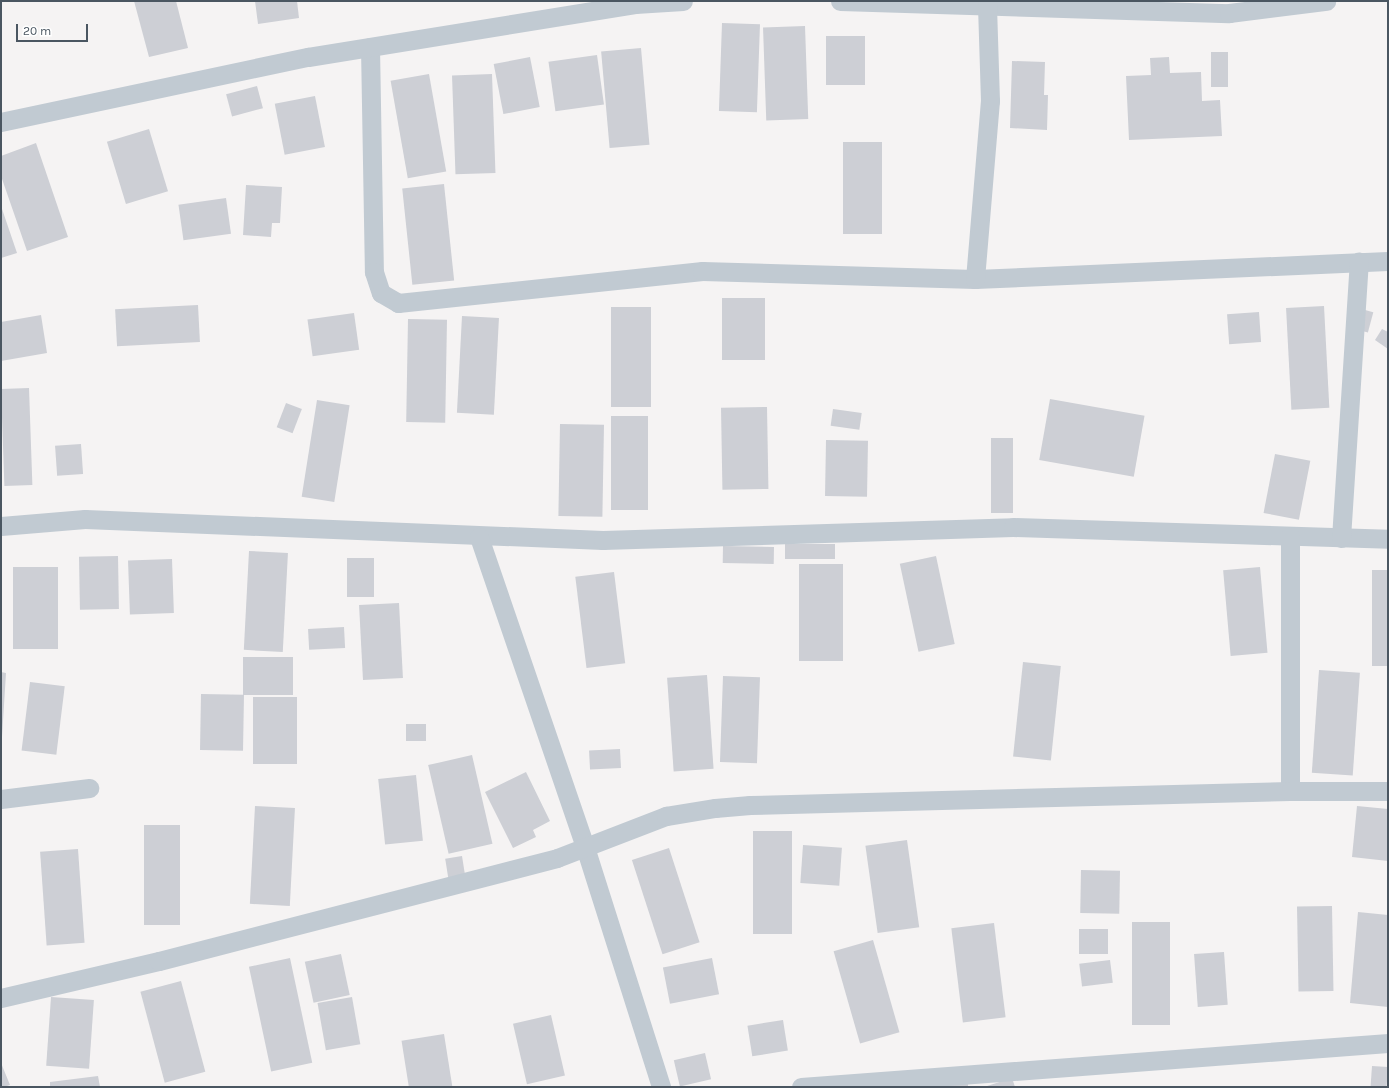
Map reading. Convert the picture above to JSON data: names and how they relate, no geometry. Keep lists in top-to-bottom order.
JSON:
{
  "scale_bar": "20 m"
}
